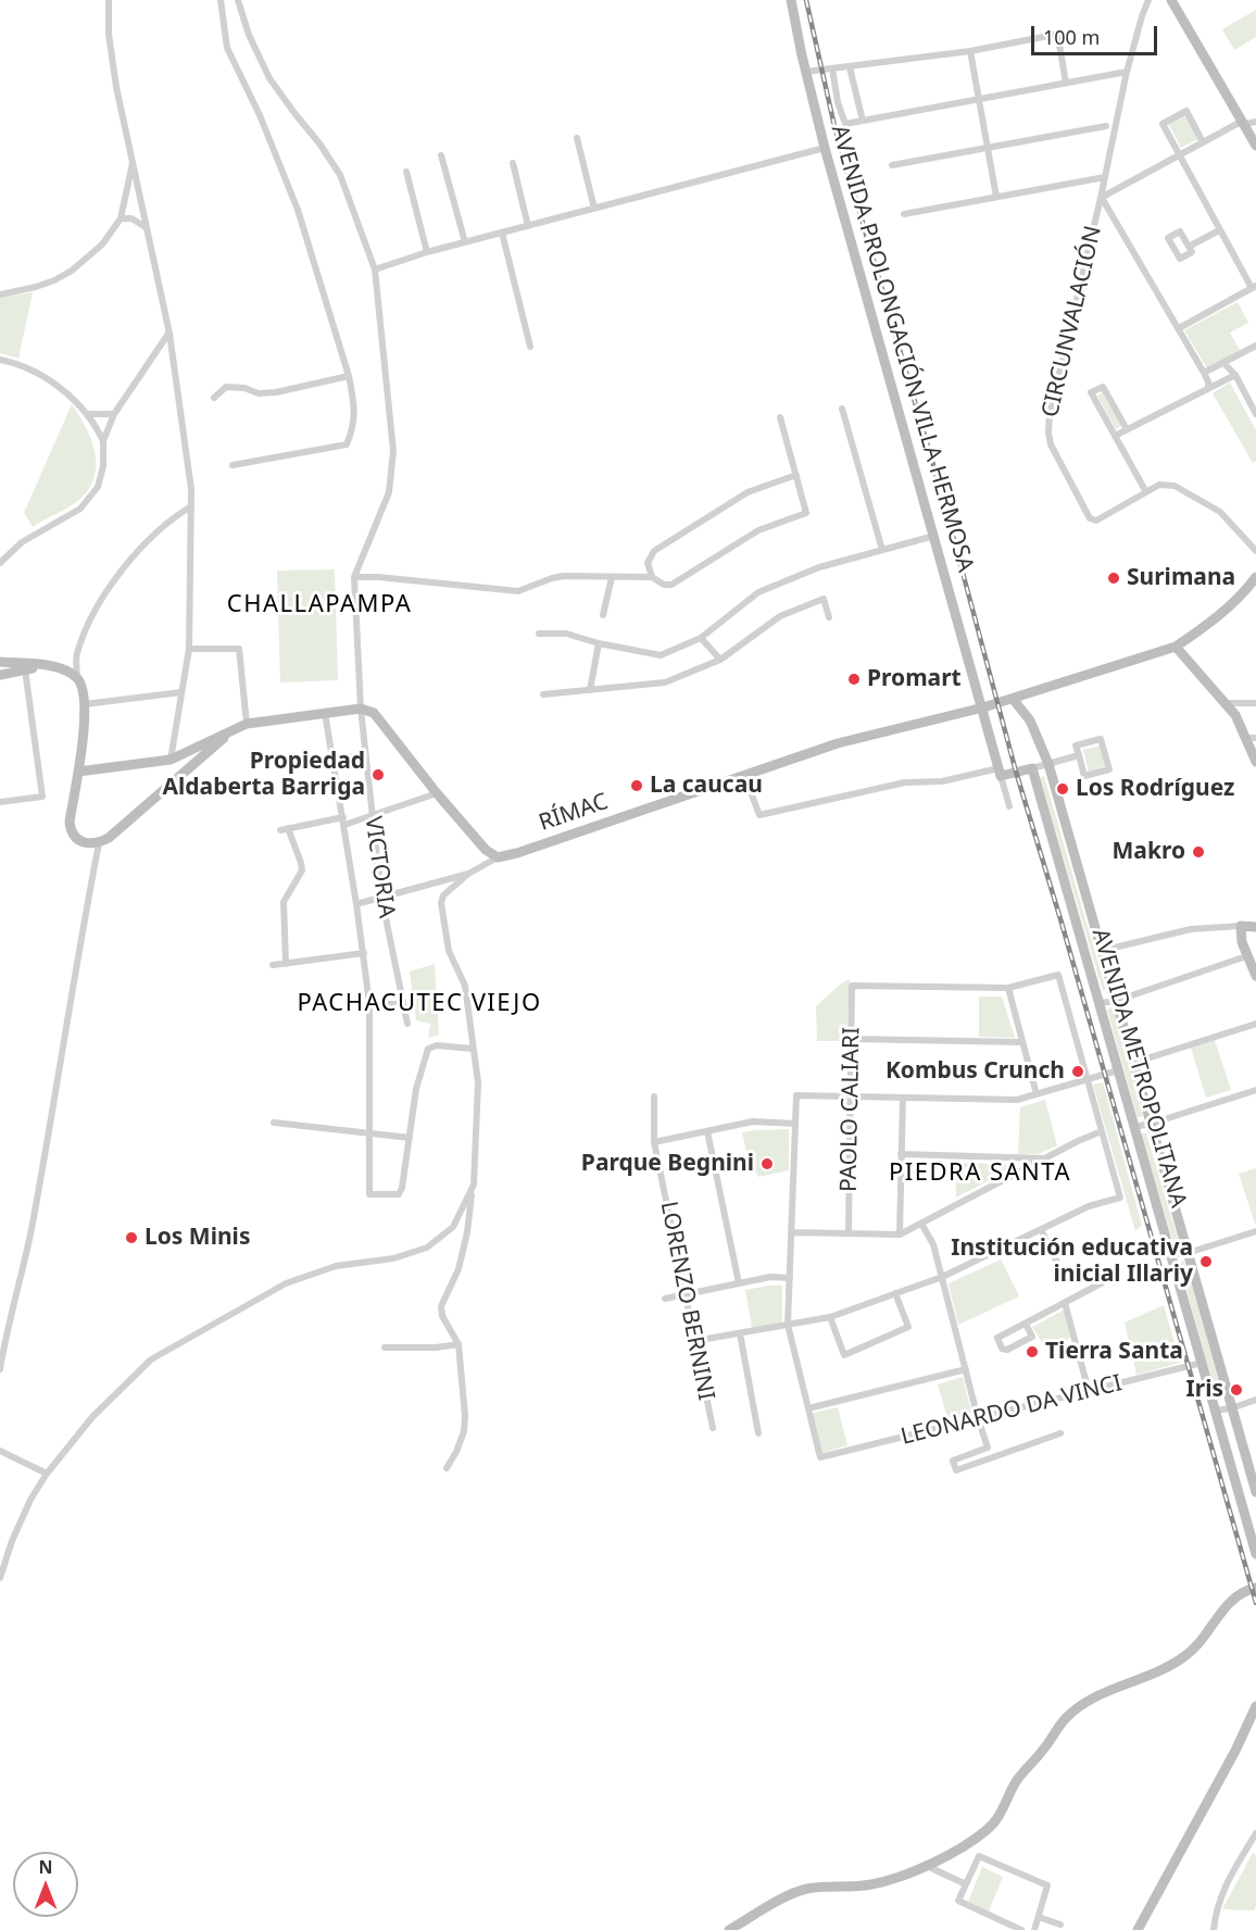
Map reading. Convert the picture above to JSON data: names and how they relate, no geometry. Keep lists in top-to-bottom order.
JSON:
{
  "streets": {
    "main road": ["AVENIDA PROLONGACIÓN VILLA HERMOSA", "RÍMAC", "AVENIDA METROPOLITANA"],
    "street": [
      "CIRCUNVALACIÓN",
      "VICTORIA",
      "PAOLO CALIARI",
      "LORENZO BERNINI",
      "LEONARDO DA VINCI"
    ]
  },
  "crossings": [
    ["AVENIDA PROLONGACIÓN VILLA HERMOSA", "RÍMAC"],
    ["RÍMAC", "AVENIDA METROPOLITANA"],
    ["AVENIDA METROPOLITANA", "LEONARDO DA VINCI"]
  ],
  "districts": ["CHALLAPAMPA", "PACHACUTEC VIEJO", "PIEDRA SANTA"],
  "places": [
    "Surimana",
    "Promart",
    "Propiedad Aldaberta Barriga",
    "La caucau",
    "Los Rodríguez",
    "Makro",
    "Kombus Crunch",
    "Parque Begnini",
    "Los Minis",
    "Institución educativa inicial Illariy",
    "Tierra Santa",
    "Iris"
  ],
  "scale_bar": "100 m",
  "north": "top"
}
